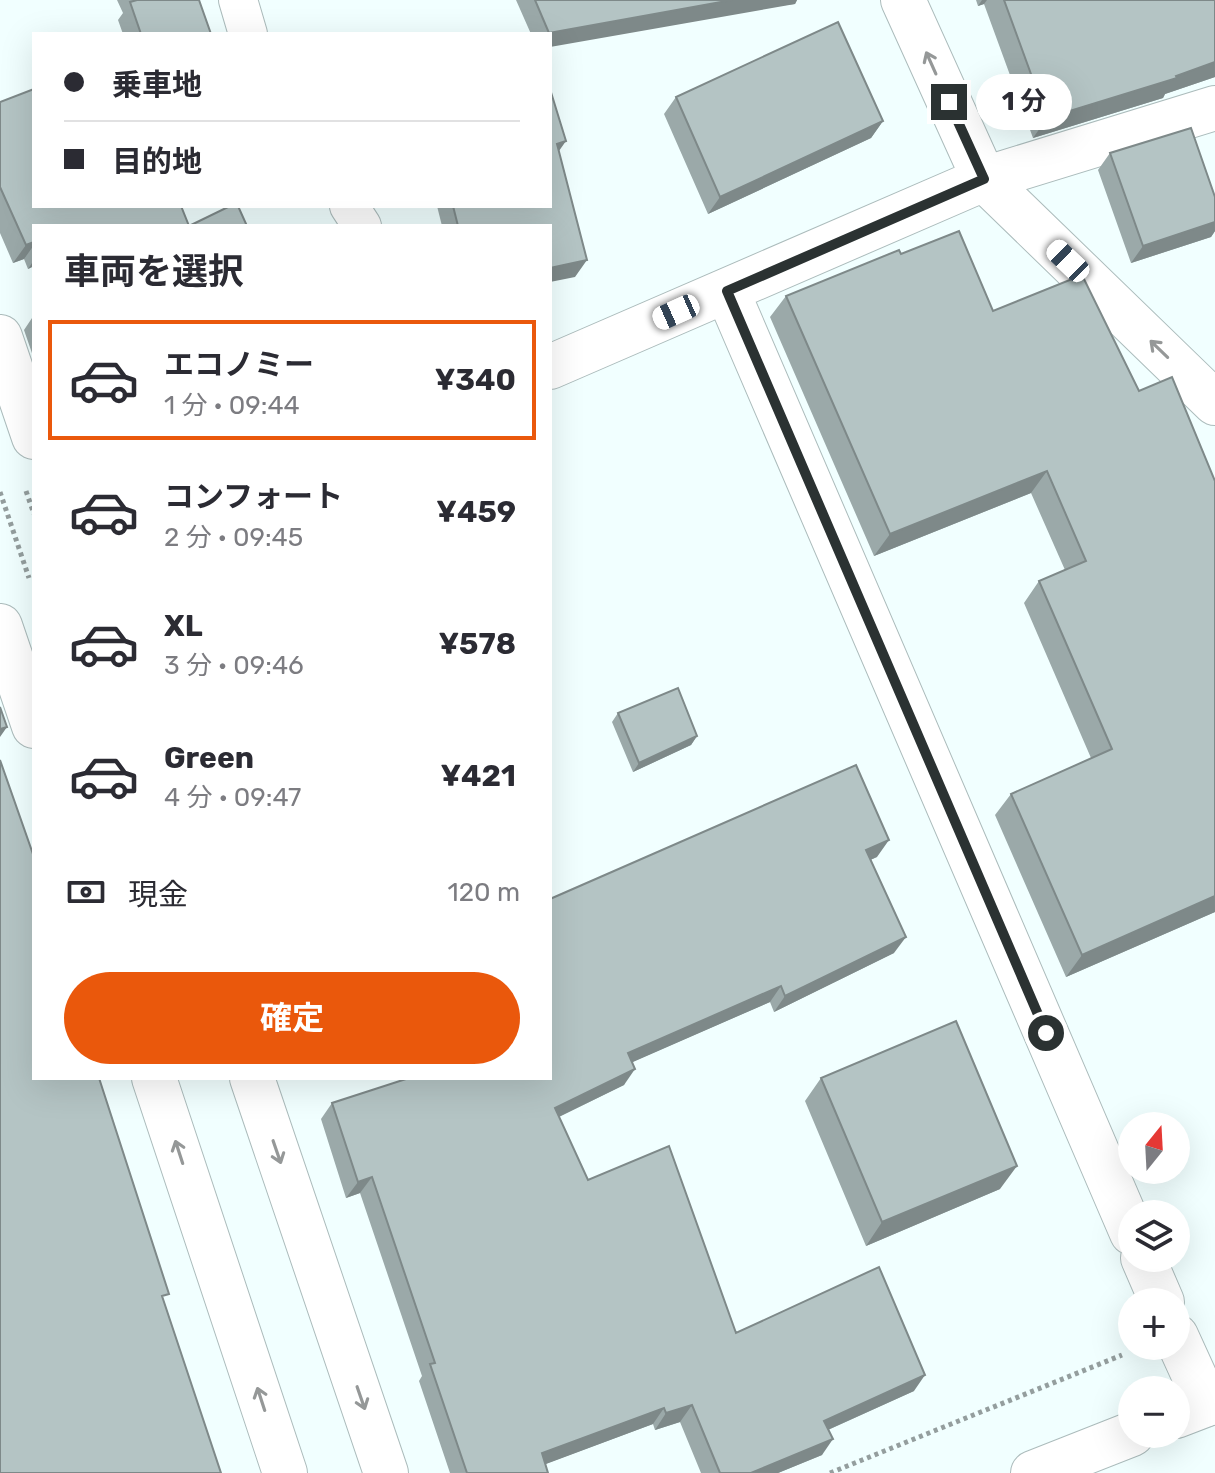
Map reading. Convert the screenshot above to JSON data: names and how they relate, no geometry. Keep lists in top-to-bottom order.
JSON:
{
  "north": "top",
  "page": {
    "banner": ["乗車地", "目的地"],
    "bubble": "1 分",
    "heading": "車両を選択",
    "list": [
      {
        "name": "エコノミー",
        "note": "1 分 · 09:44",
        "value": "¥340"
      },
      {
        "name": "コンフォート",
        "note": "2 分 · 09:45",
        "value": "¥459"
      },
      {
        "name": "XL",
        "note": "3 分 · 09:46",
        "value": "¥578"
      },
      {
        "name": "Green",
        "note": "4 分 · 09:47",
        "value": "¥421"
      }
    ],
    "pay": ["現金", "120 m"],
    "buttons": "確定",
    "map_buttons": ["+", "−"]
  }
}
